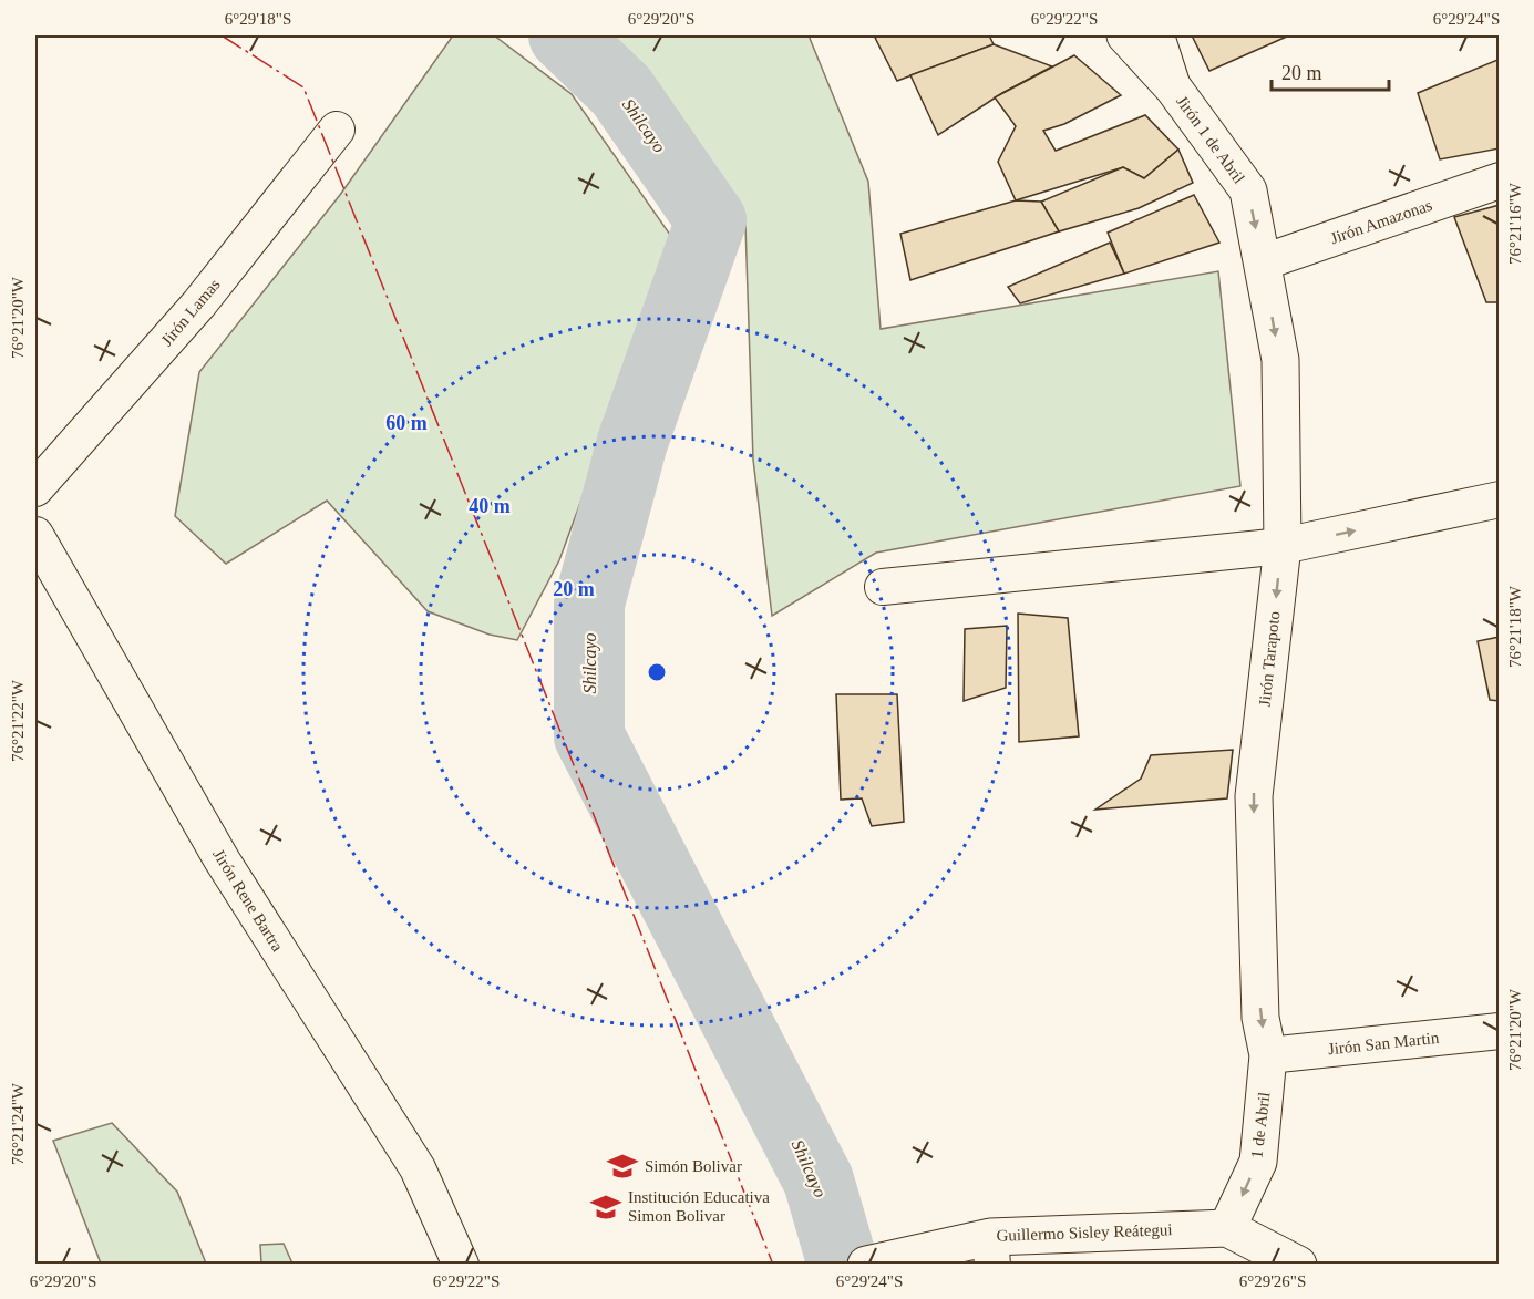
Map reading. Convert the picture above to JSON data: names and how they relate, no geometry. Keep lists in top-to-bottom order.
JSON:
{
  "streets": {
    "street": [
      "Jirón 1 de Abril",
      "Jirón Amazonas",
      "Jirón Lamas",
      "Jirón Tarapoto",
      "Jirón Rene Bartra",
      "Jirón San Martin",
      "1 de Abril",
      "Guillermo Sisley Reátegui"
    ]
  },
  "crossings": [
    ["Jirón 1 de Abril", "Jirón Amazonas"],
    ["Jirón 1 de Abril", "Jirón Tarapoto"],
    ["Jirón Amazonas", "Jirón Tarapoto"],
    ["Jirón Tarapoto", "Jirón San Martin"],
    ["Jirón Tarapoto", "1 de Abril"],
    ["Jirón San Martin", "1 de Abril"],
    ["1 de Abril", "Guillermo Sisley Reátegui"]
  ],
  "one_way": ["Jirón 1 de Abril", "Jirón Tarapoto", "1 de Abril"],
  "water": ["Shilcayo"],
  "places": {
    "school or university": ["Simón Bolivar", "Institución Educativa Simon Bolivar"]
  },
  "scale_bar": "20 m",
  "coordinates": [
    "6°29'18\"S",
    "6°29'20\"S",
    "6°29'22\"S",
    "6°29'24\"S",
    "76°21'16\"W",
    "76°21'20\"W",
    "76°21'18\"W",
    "76°21'22\"W",
    "76°21'24\"W",
    "6°29'26\"S"
  ],
  "rings": ["60 m", "40 m", "20 m"]
}
